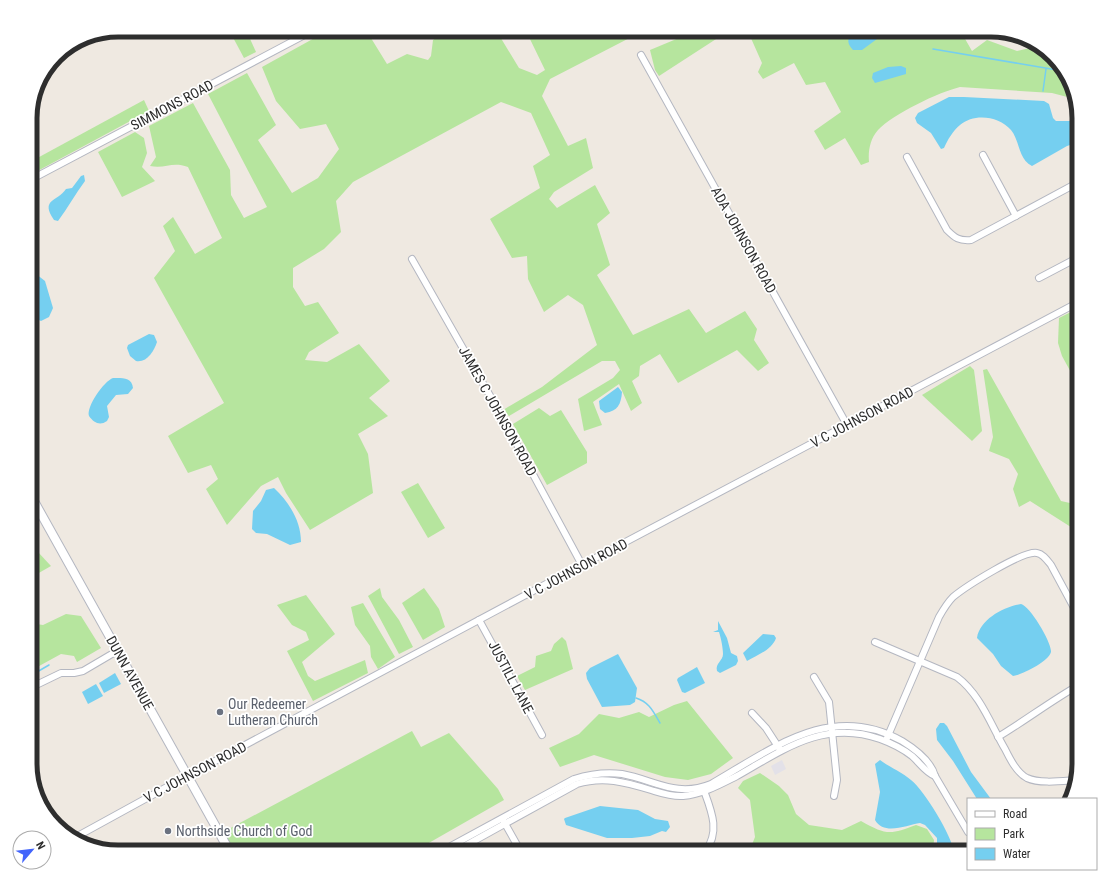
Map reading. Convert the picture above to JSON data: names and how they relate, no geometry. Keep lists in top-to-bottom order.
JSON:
{
  "streets": {
    "main road": ["DUNN AVENUE"],
    "street": [
      "SIMMONS ROAD",
      "ADA JOHNSON ROAD",
      "JAMES C JOHNSON ROAD",
      "V C JOHNSON ROAD",
      "JUSTILL LANE"
    ]
  },
  "crossings": [
    ["ADA JOHNSON ROAD", "V C JOHNSON ROAD"],
    ["JAMES C JOHNSON ROAD", "V C JOHNSON ROAD"],
    ["V C JOHNSON ROAD", "DUNN AVENUE"],
    ["V C JOHNSON ROAD", "JUSTILL LANE"]
  ],
  "places": ["Our Redeemer Lutheran Church", "Northside Church of God"],
  "legend": ["Road", "Park", "Water"],
  "north": "top right"
}
